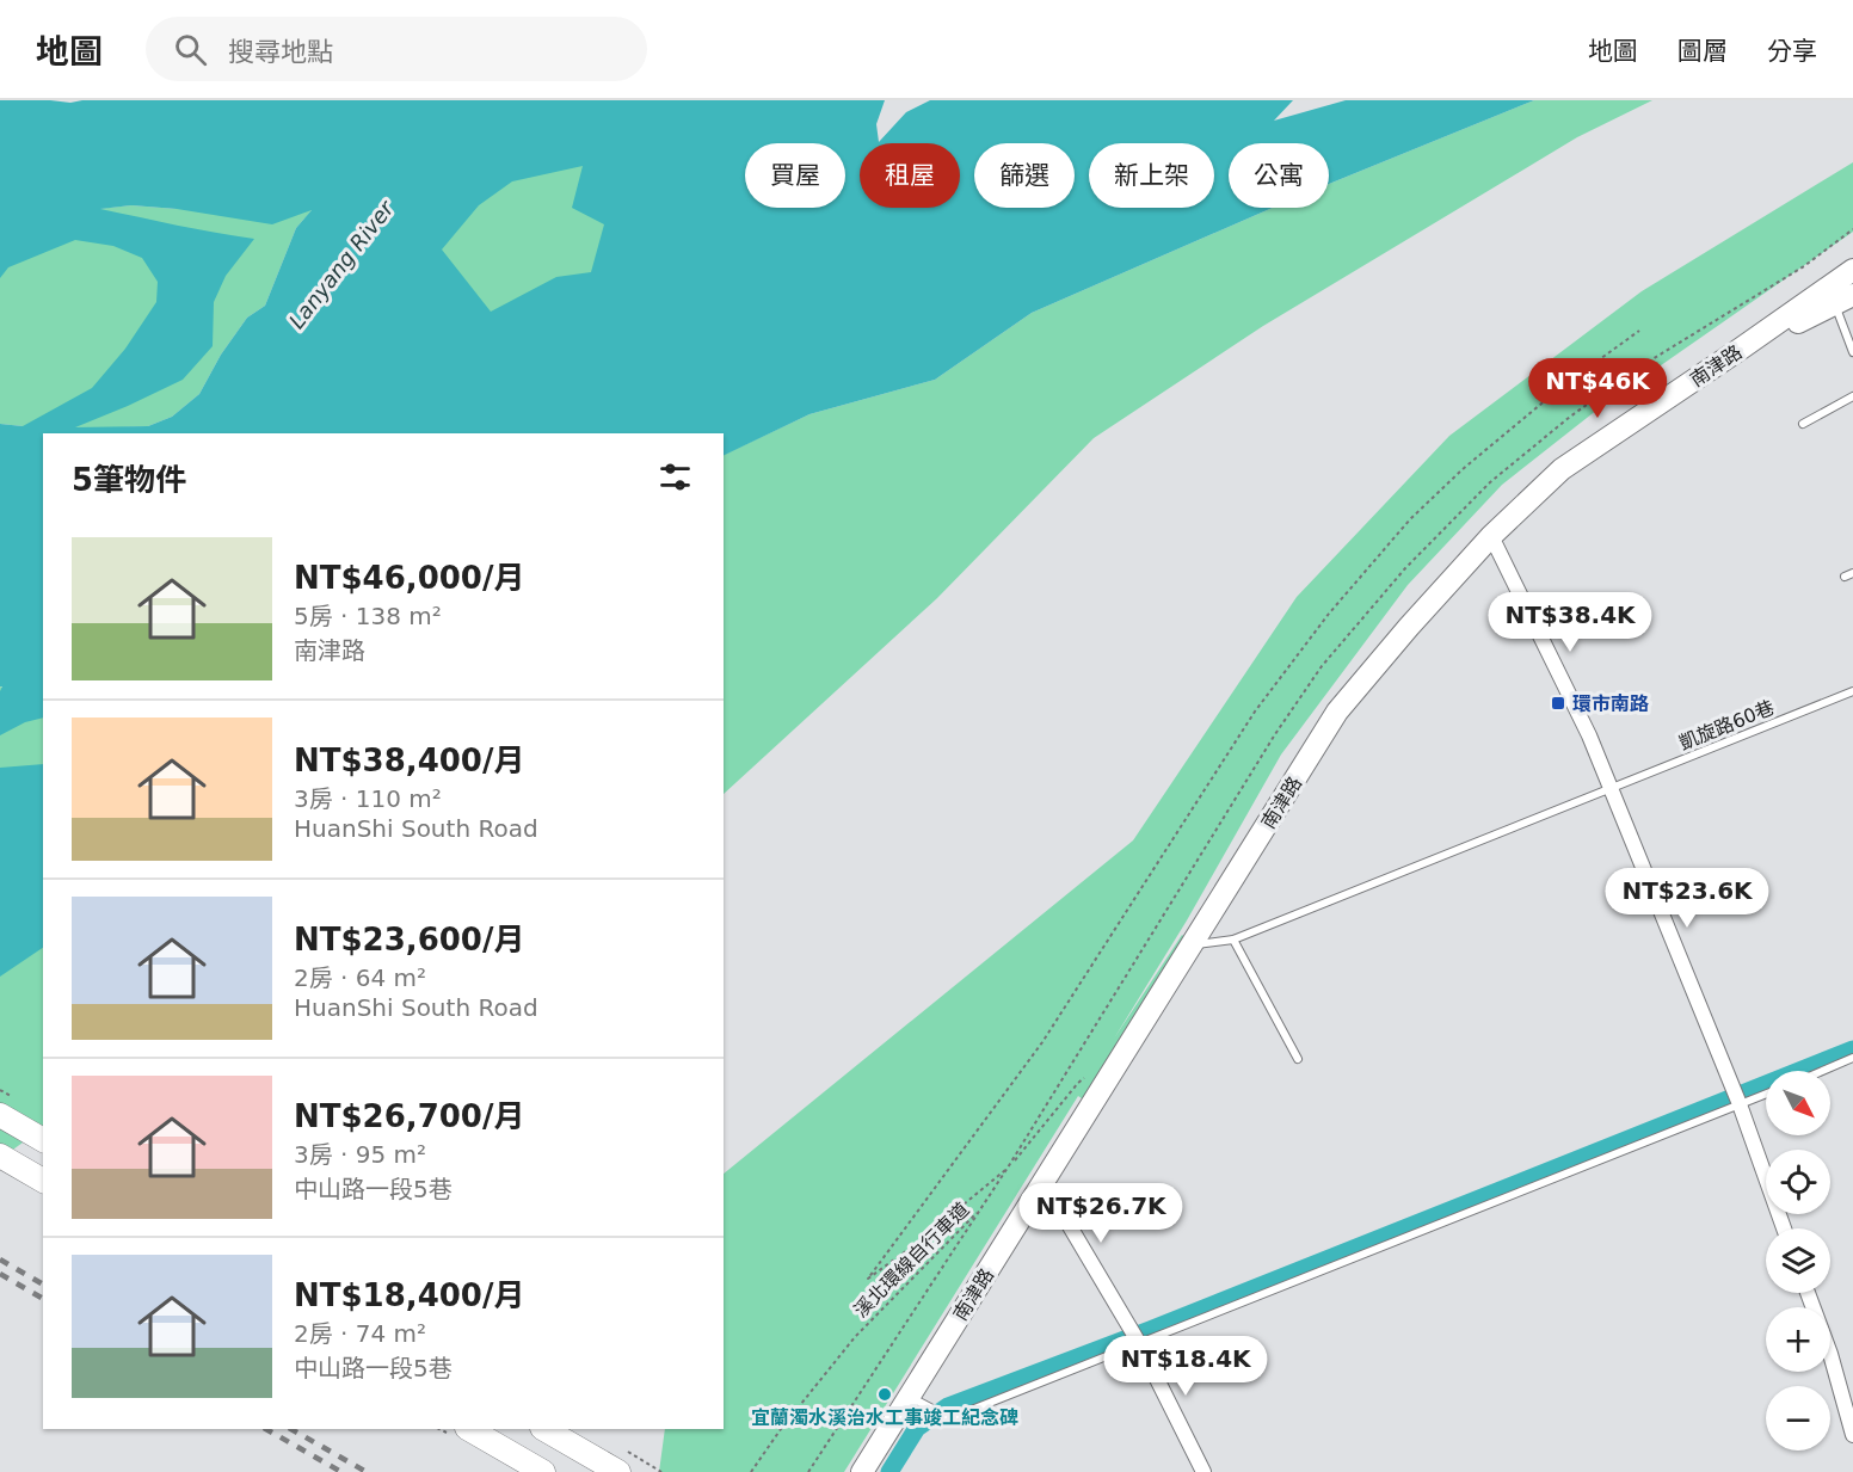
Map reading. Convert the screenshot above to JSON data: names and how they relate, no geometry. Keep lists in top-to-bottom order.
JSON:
{
  "streets": {
    "street": ["南津路"],
    "lane": ["凱旋路60巷"],
    "path": ["溪北環線自行車道"]
  },
  "crossings": [
    ["南津路", "凱旋路60巷"]
  ],
  "water": ["Lanyang River"],
  "places": {
    "transit": ["環市南路"],
    "other": ["宜蘭濁水溪治水工事竣工紀念碑"]
  },
  "north": "bottom right",
  "page": {
    "header": "地圖",
    "search": "搜尋地點",
    "nav": ["地圖", "圖層", "分享"],
    "chip": [
      "買屋",
      "租屋",
      "篩選",
      "新上架",
      "公寓"
    ],
    "price": [
      "NT$46K",
      "NT$38.4K",
      "NT$23.6K",
      "NT$26.7K",
      "NT$18.4K"
    ],
    "heading": "5筆物件",
    "list": [
      {
        "name": "NT$46,000/月",
        "note": "5房 · 138 m² · 南津路"
      },
      {
        "name": "NT$38,400/月",
        "note": "3房 · 110 m² · HuanShi South Road"
      },
      {
        "name": "NT$23,600/月",
        "note": "2房 · 64 m² · HuanShi South Road"
      },
      {
        "name": "NT$26,700/月",
        "note": "3房 · 95 m² · 中山路一段5巷"
      },
      {
        "name": "NT$18,400/月",
        "note": "2房 · 74 m² · 中山路一段5巷"
      }
    ],
    "map_buttons": ["+", "−"]
  }
}
